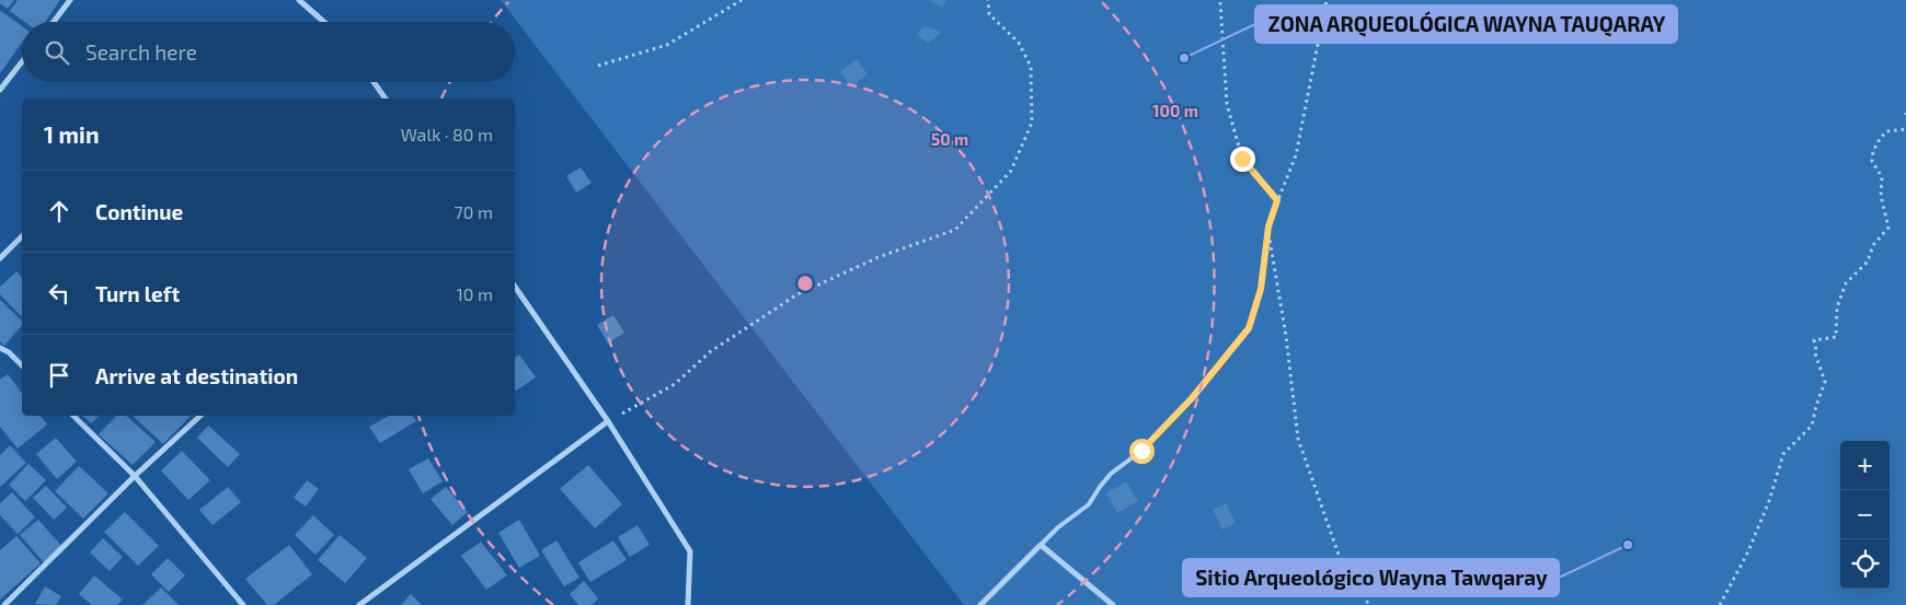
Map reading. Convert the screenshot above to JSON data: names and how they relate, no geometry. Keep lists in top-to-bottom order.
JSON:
{
  "places": ["ZONA ARQUEOLÓGICA WAYNA TAUQARAY", "Sitio Arqueológico Wayna Tawqaray"],
  "page": {
    "search": "Search here",
    "heading": ["1 min", "Walk · 80 m"],
    "list": [
      ["Continue", "70 m"],
      ["Turn left", "10 m"],
      "Arrive at destination"
    ],
    "map_buttons": ["+", "−"]
  },
  "rings": ["100 m", "50 m"]
}
